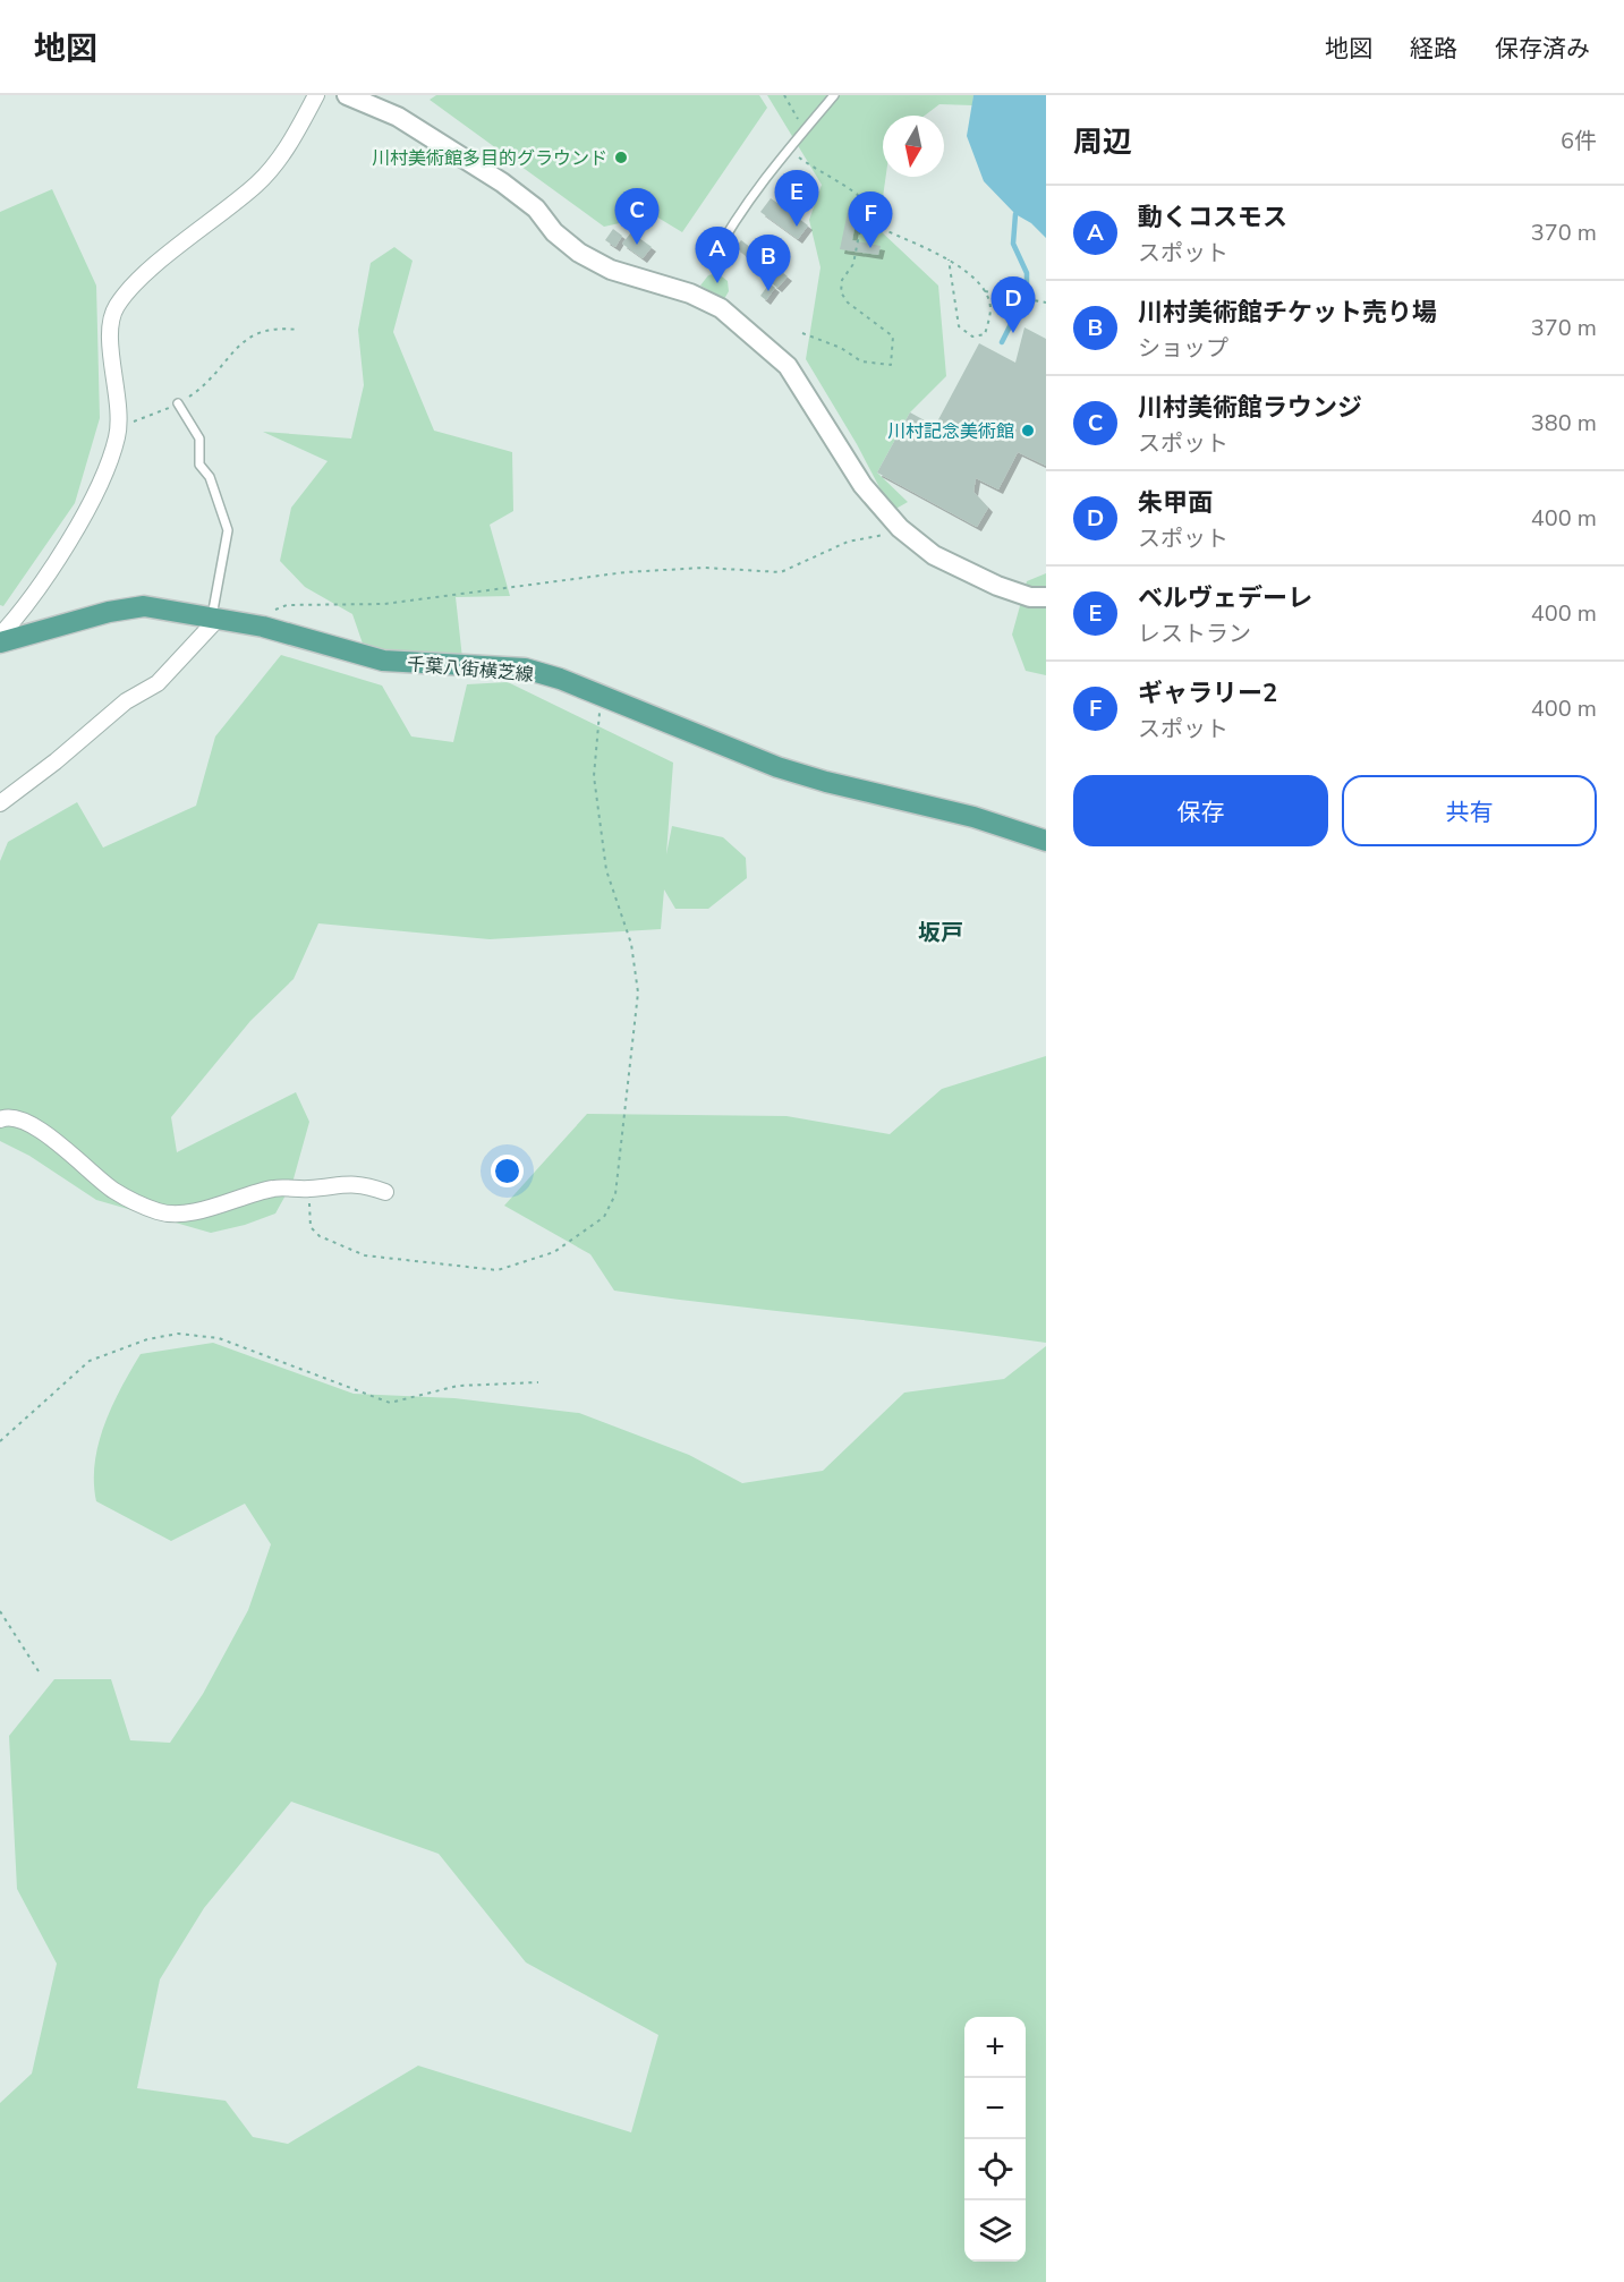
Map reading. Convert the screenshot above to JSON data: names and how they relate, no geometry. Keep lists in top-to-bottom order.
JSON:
{
  "streets": {
    "main road": ["千葉八街横芝線"]
  },
  "districts": ["坂戸"],
  "places": ["川村美術館多目的グラウンド", "川村記念美術館"],
  "north": "bottom",
  "page": {
    "header": "地図",
    "nav": ["地図", "経路", "保存済み"],
    "heading": ["周辺", "6件"],
    "pins": [
      "E",
      "C",
      "F",
      "A",
      "B",
      "D"
    ],
    "list": [
      {
        "mark": "A",
        "name": "動くコスモス",
        "note": "スポット",
        "value": "370 m"
      },
      {
        "mark": "B",
        "name": "川村美術館チケット売り場",
        "note": "ショップ",
        "value": "370 m"
      },
      {
        "mark": "C",
        "name": "川村美術館ラウンジ",
        "note": "スポット",
        "value": "380 m"
      },
      {
        "mark": "D",
        "name": "朱甲面",
        "note": "スポット",
        "value": "400 m"
      },
      {
        "mark": "E",
        "name": "ベルヴェデーレ",
        "note": "レストラン",
        "value": "400 m"
      },
      {
        "mark": "F",
        "name": "ギャラリー2",
        "note": "スポット",
        "value": "400 m"
      }
    ],
    "buttons": ["保存", "共有"],
    "map_buttons": ["+", "−"]
  }
}
